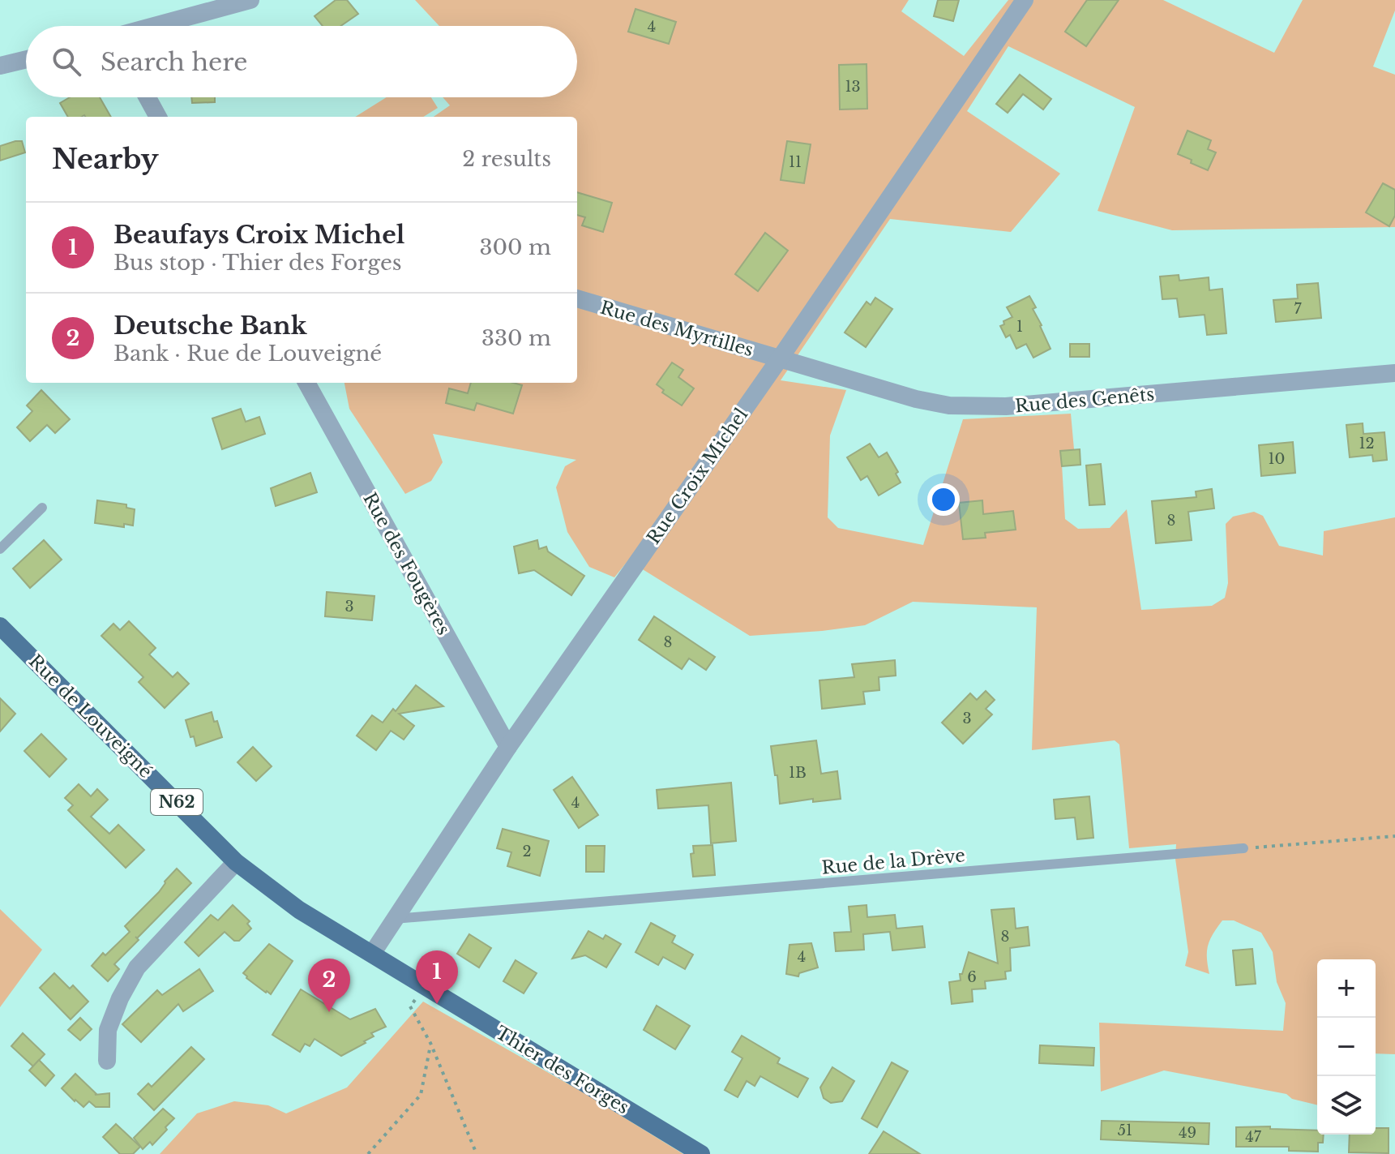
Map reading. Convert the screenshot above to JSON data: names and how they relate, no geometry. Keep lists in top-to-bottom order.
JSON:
{
  "streets": {
    "main road": ["Rue de Louveigné", "N62", "Thier des Forges"],
    "street": [
      "Rue des Myrtilles",
      "Rue des Genêts",
      "Rue Croix Michel",
      "Rue des Fougères"
    ],
    "lane": ["Rue de la Drève"]
  },
  "crossings": [
    ["Rue des Myrtilles", "Rue des Genêts"],
    ["Rue des Myrtilles", "Rue Croix Michel"],
    ["Rue des Genêts", "Rue Croix Michel"],
    ["Rue Croix Michel", "Rue des Fougères"],
    ["Rue Croix Michel", "Rue de Louveigné"],
    ["Rue Croix Michel", "N62"],
    ["Rue Croix Michel", "Rue de la Drève"],
    ["Rue de Louveigné", "N62"],
    ["N62", "Thier des Forges"]
  ],
  "house_numbers": [
    "4",
    "13",
    "11",
    "7",
    "1",
    "12",
    "10",
    "8",
    "3",
    "8",
    "3",
    "1B",
    "4",
    "2",
    "8",
    "4",
    "6",
    "51",
    "49",
    "47"
  ],
  "page": {
    "search": "Search here",
    "heading": ["Nearby", "2 results"],
    "list": [
      {
        "mark": "1",
        "name": "Beaufays Croix Michel",
        "note": "Bus stop · Thier des Forges",
        "value": "300 m"
      },
      {
        "mark": "2",
        "name": "Deutsche Bank",
        "note": "Bank · Rue de Louveigné",
        "value": "330 m"
      }
    ],
    "pins": ["1", "2"],
    "map_buttons": ["+", "−"]
  }
}
